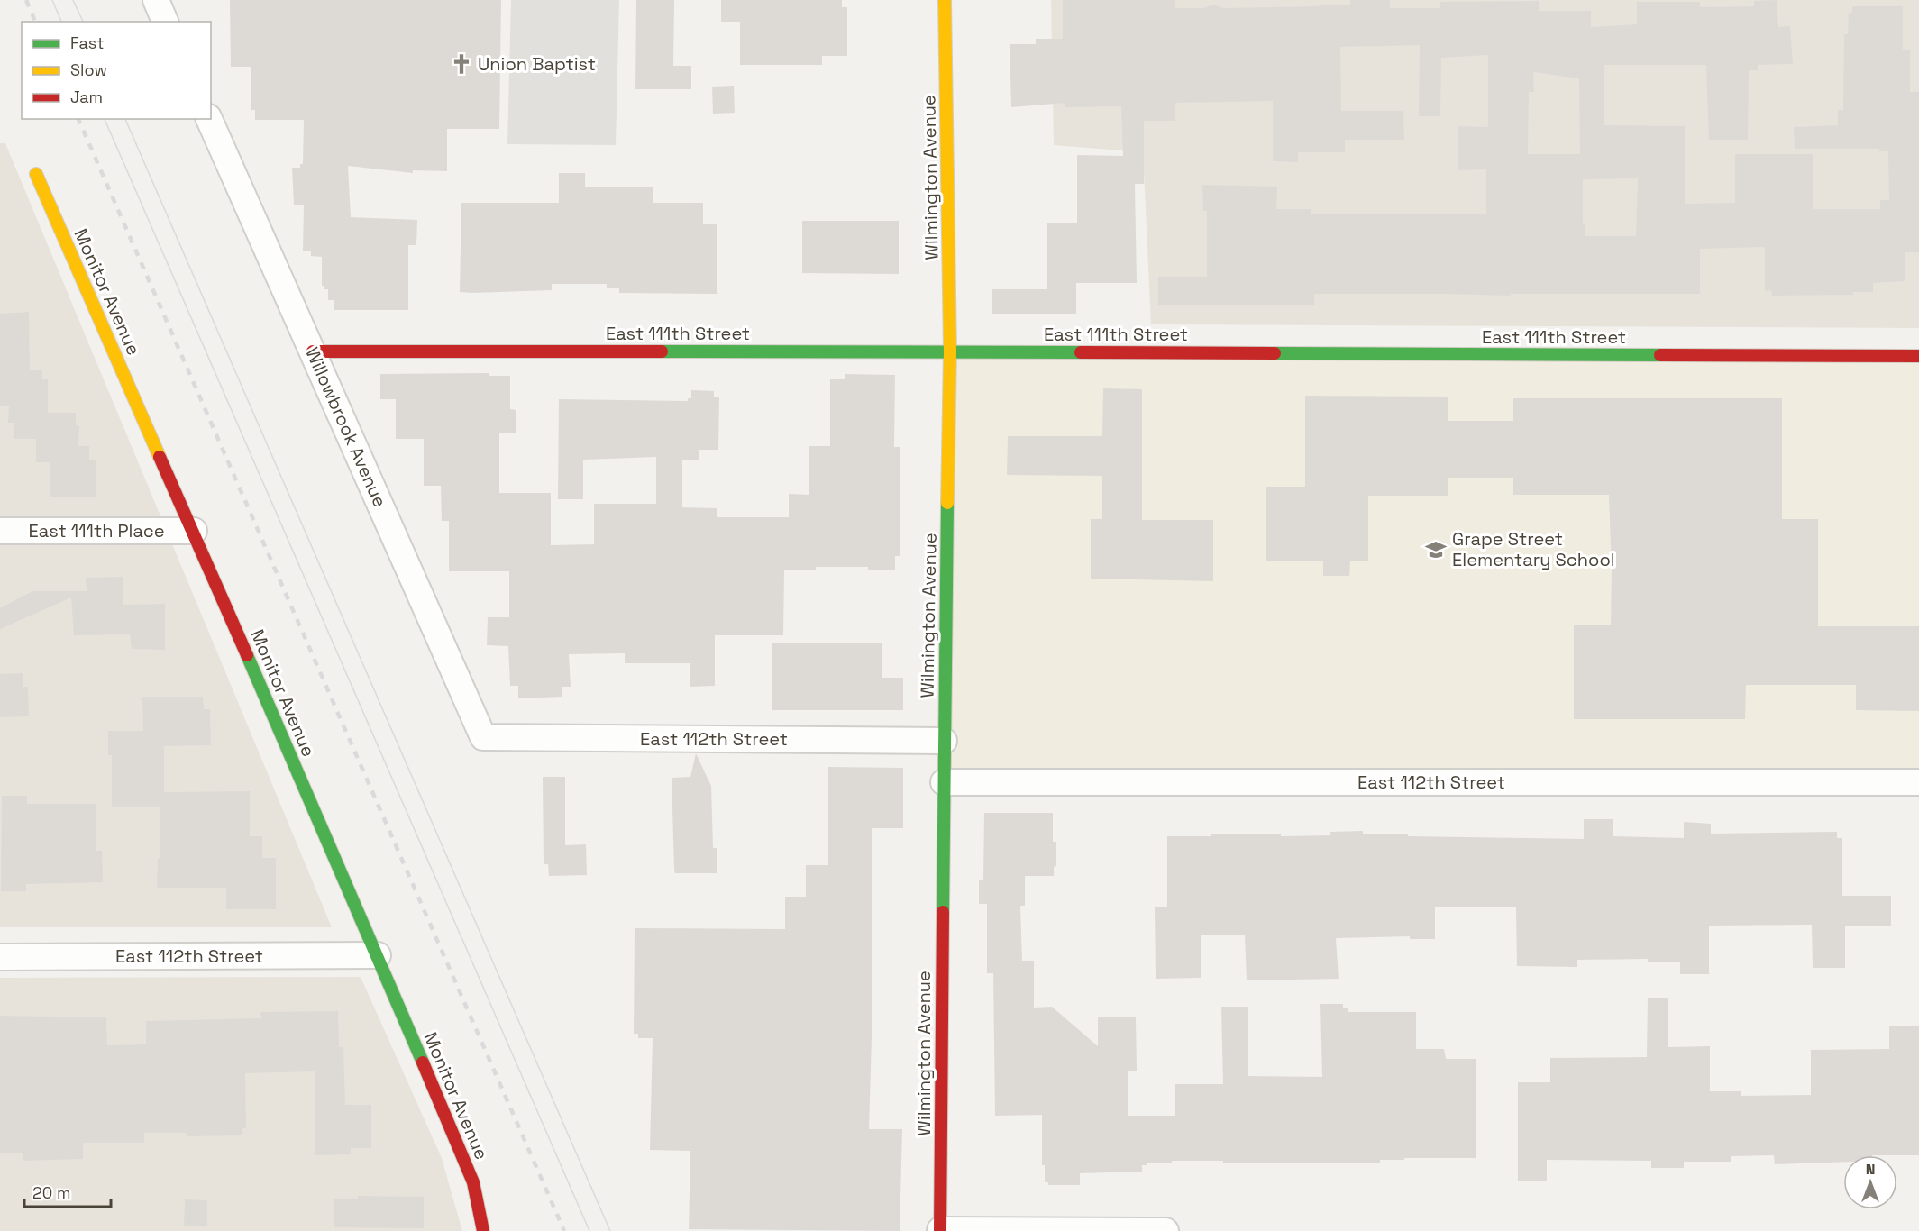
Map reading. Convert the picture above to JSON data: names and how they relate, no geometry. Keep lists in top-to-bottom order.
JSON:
{
  "streets": {
    "street": [
      "Wilmington Avenue",
      "Monitor Avenue",
      "East 111th Street",
      "Willowbrook Avenue",
      "East 111th Place",
      "East 112th Street"
    ]
  },
  "crossings": [
    ["Wilmington Avenue", "East 111th Street"],
    ["Wilmington Avenue", "East 112th Street"],
    ["Monitor Avenue", "East 111th Place"],
    ["Monitor Avenue", "East 112th Street"],
    ["East 111th Street", "Willowbrook Avenue"],
    ["Willowbrook Avenue", "East 112th Street"]
  ],
  "places": {
    "church": ["Union Baptist"],
    "school or university": ["Grape Street Elementary School"]
  },
  "legend": ["Fast", "Slow", "Jam"],
  "scale_bar": "20 m",
  "north": "top"
}
